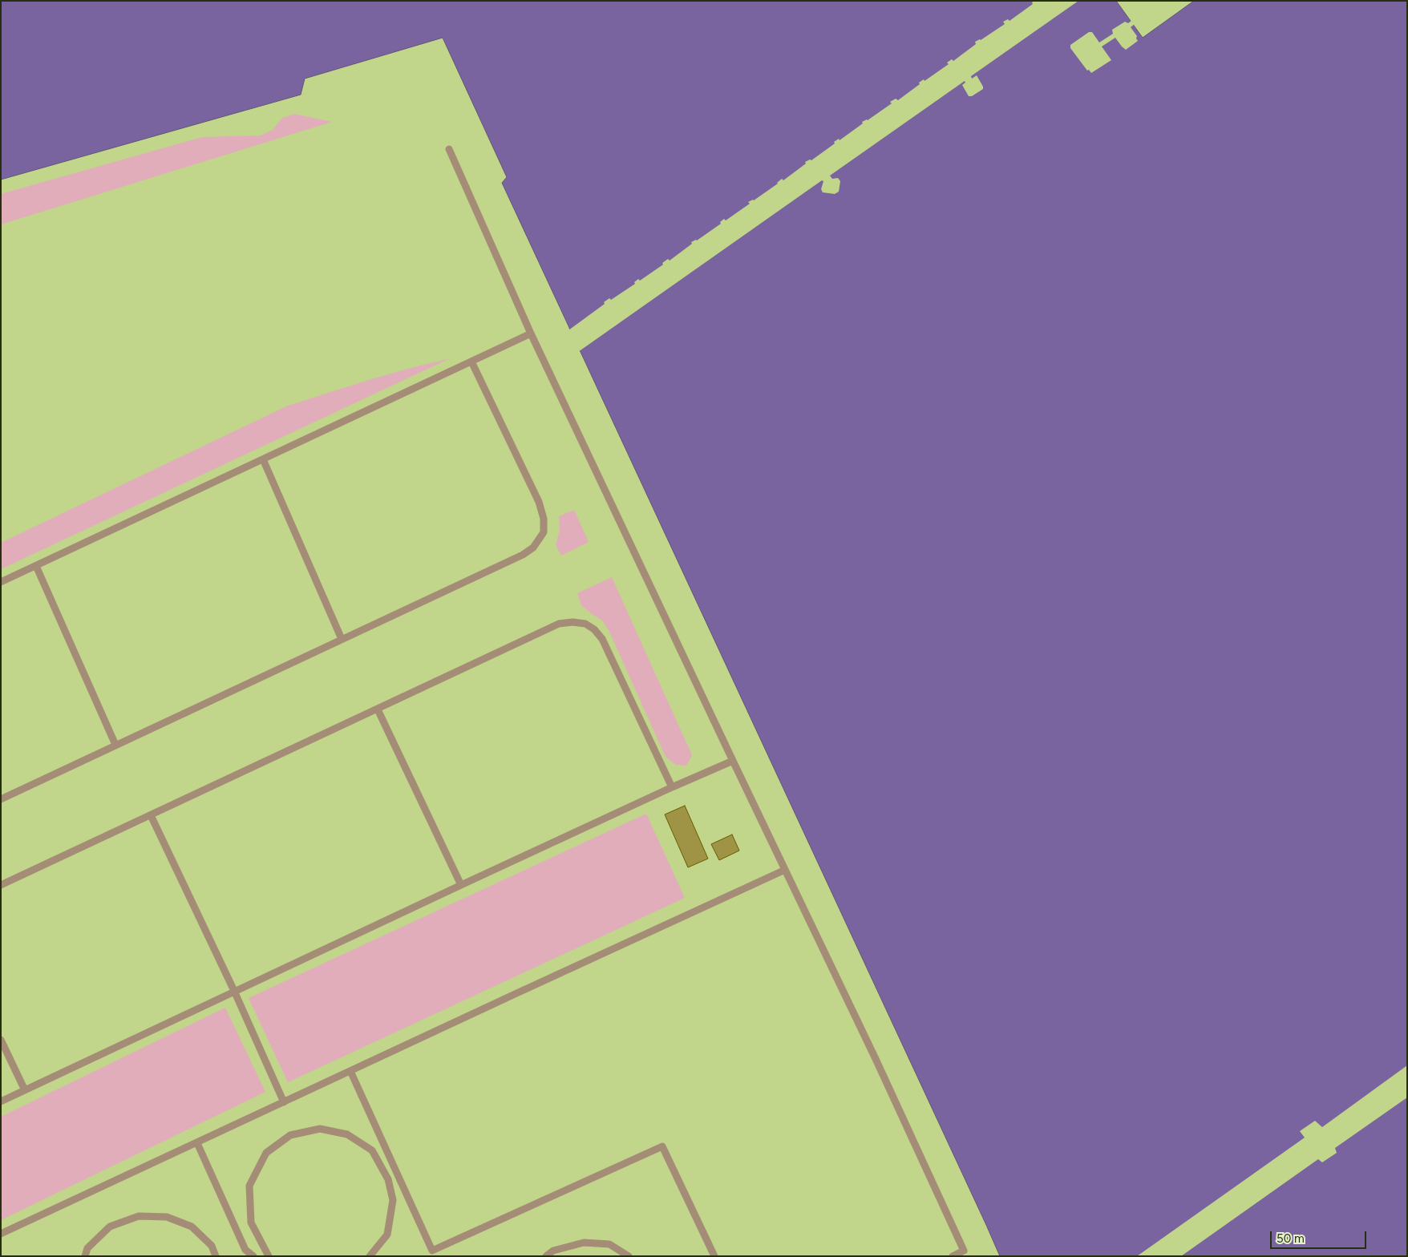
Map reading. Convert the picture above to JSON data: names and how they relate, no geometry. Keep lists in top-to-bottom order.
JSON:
{
  "scale_bar": "50 m"
}
